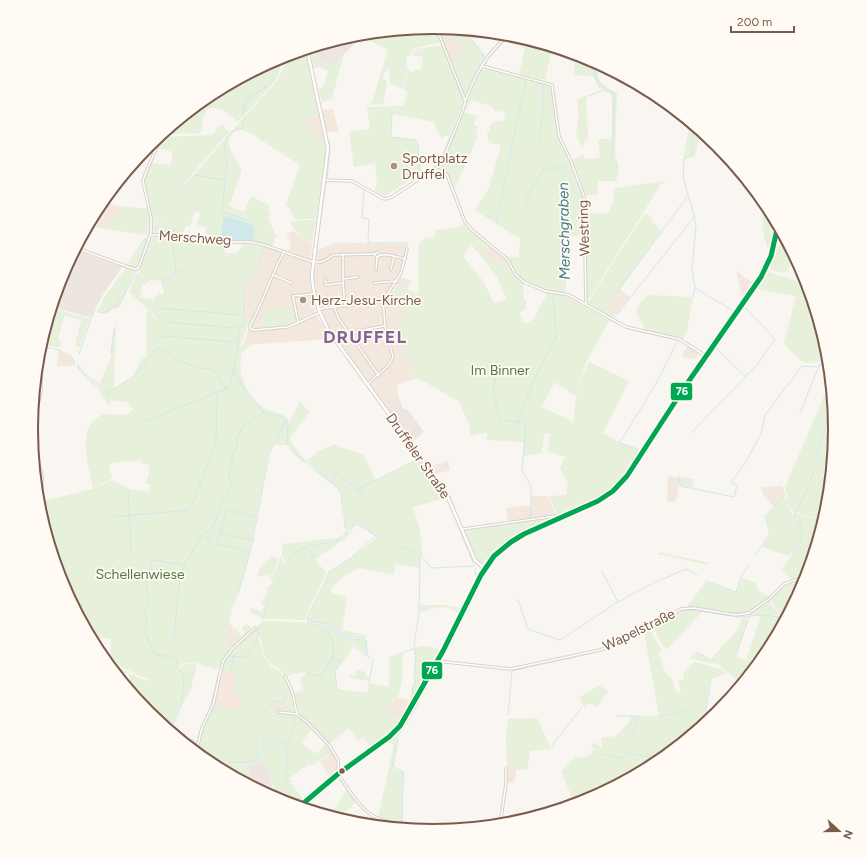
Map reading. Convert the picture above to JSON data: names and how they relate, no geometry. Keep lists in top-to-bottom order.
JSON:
{
  "streets": {
    "street": [
      "Westring",
      "Merschweg",
      "Druffeler Straße",
      "Wapelstraße"
    ]
  },
  "crossings": [
    ["Merschweg", "Druffeler Straße"]
  ],
  "districts": ["DRUFFEL"],
  "water": ["Merschgraben"],
  "parks": ["Im Binner", "Schellenwiese"],
  "places": ["Sportplatz Druffel", "Herz-Jesu-Kirche"],
  "lines": ["transit line 76"],
  "scale_bar": "200 m",
  "north": "right"
}
